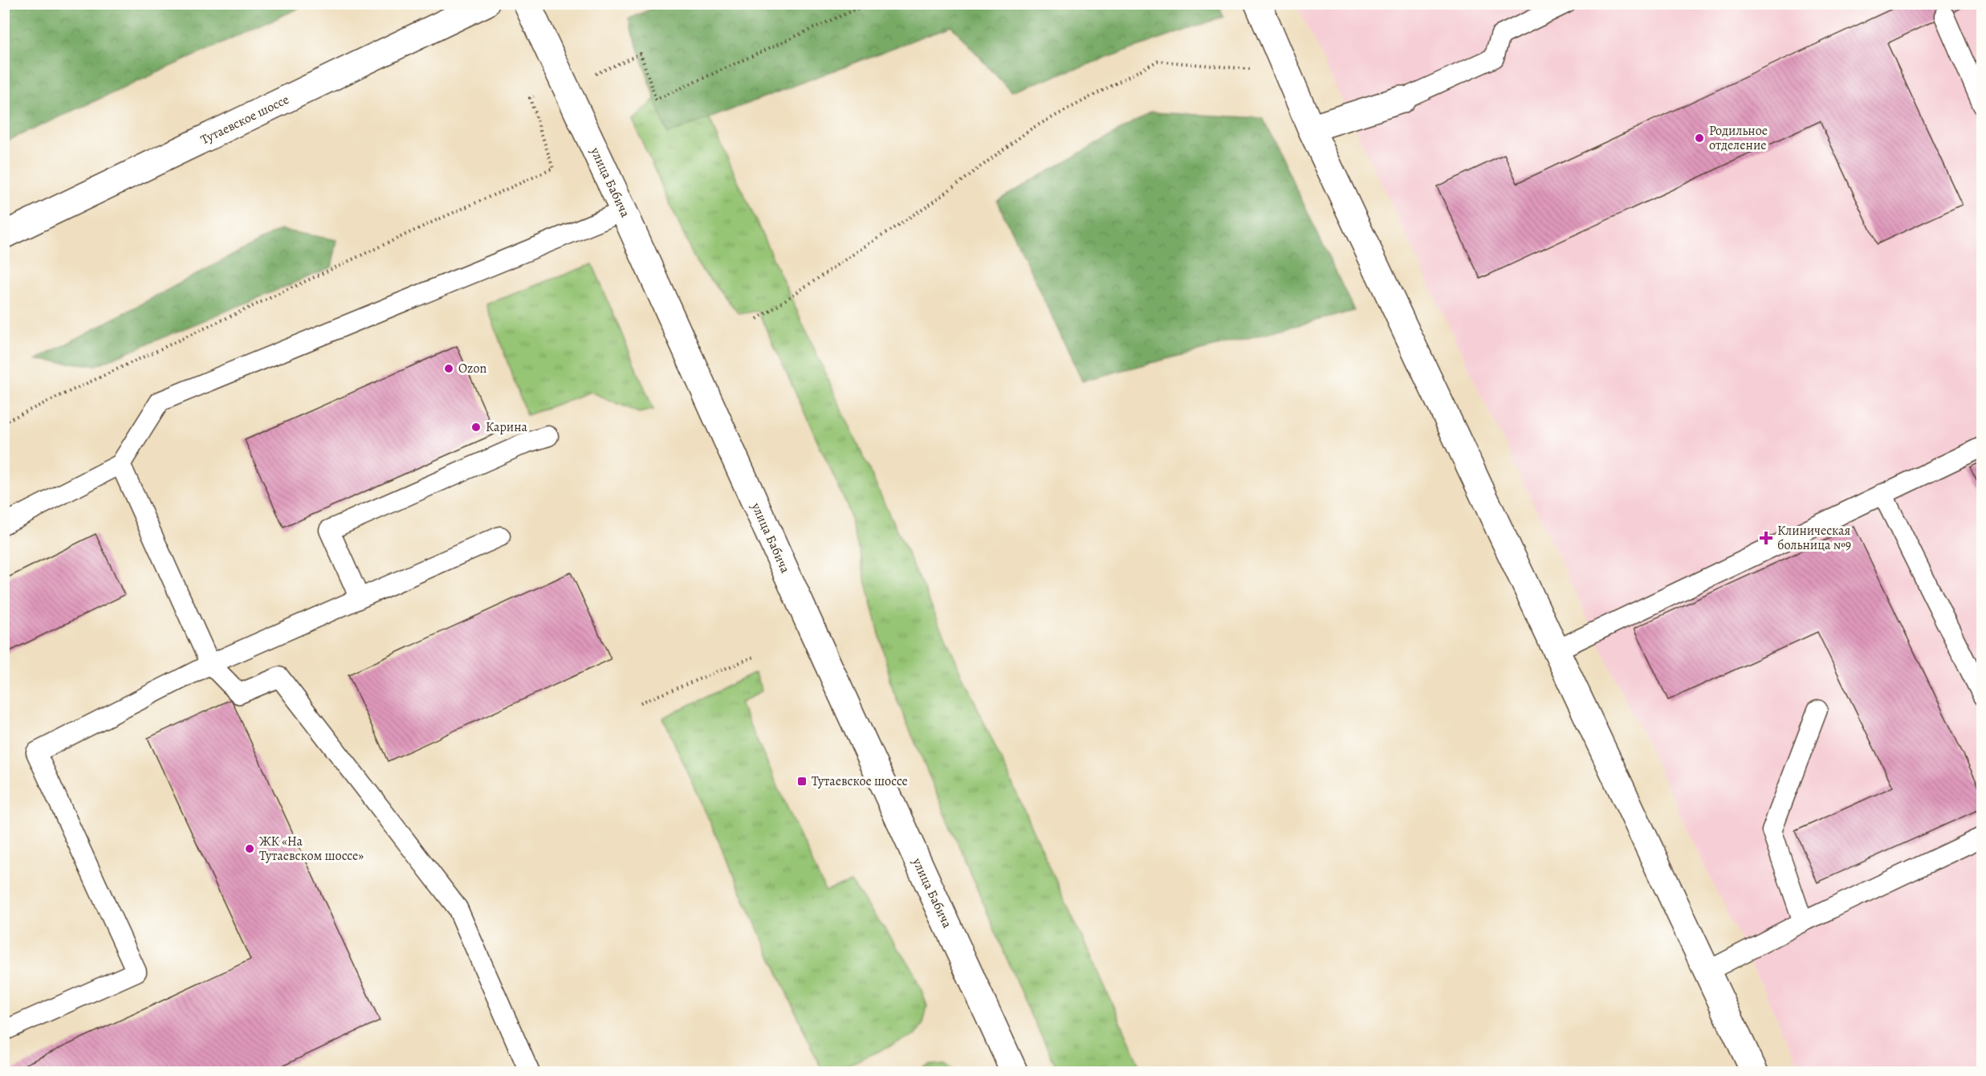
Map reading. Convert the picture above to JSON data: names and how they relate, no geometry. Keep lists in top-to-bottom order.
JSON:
{
  "streets": {
    "street": ["Тутаевское шоссе", "улица Бабича"]
  },
  "places": {
    "other": [
      "Родильное отделение",
      "Ozon",
      "Карина",
      "ЖК «На Тутаевском шоссе»"
    ],
    "health": ["Клиническая больница №9"],
    "transit": ["Тутаевское шоссе"]
  }
}
